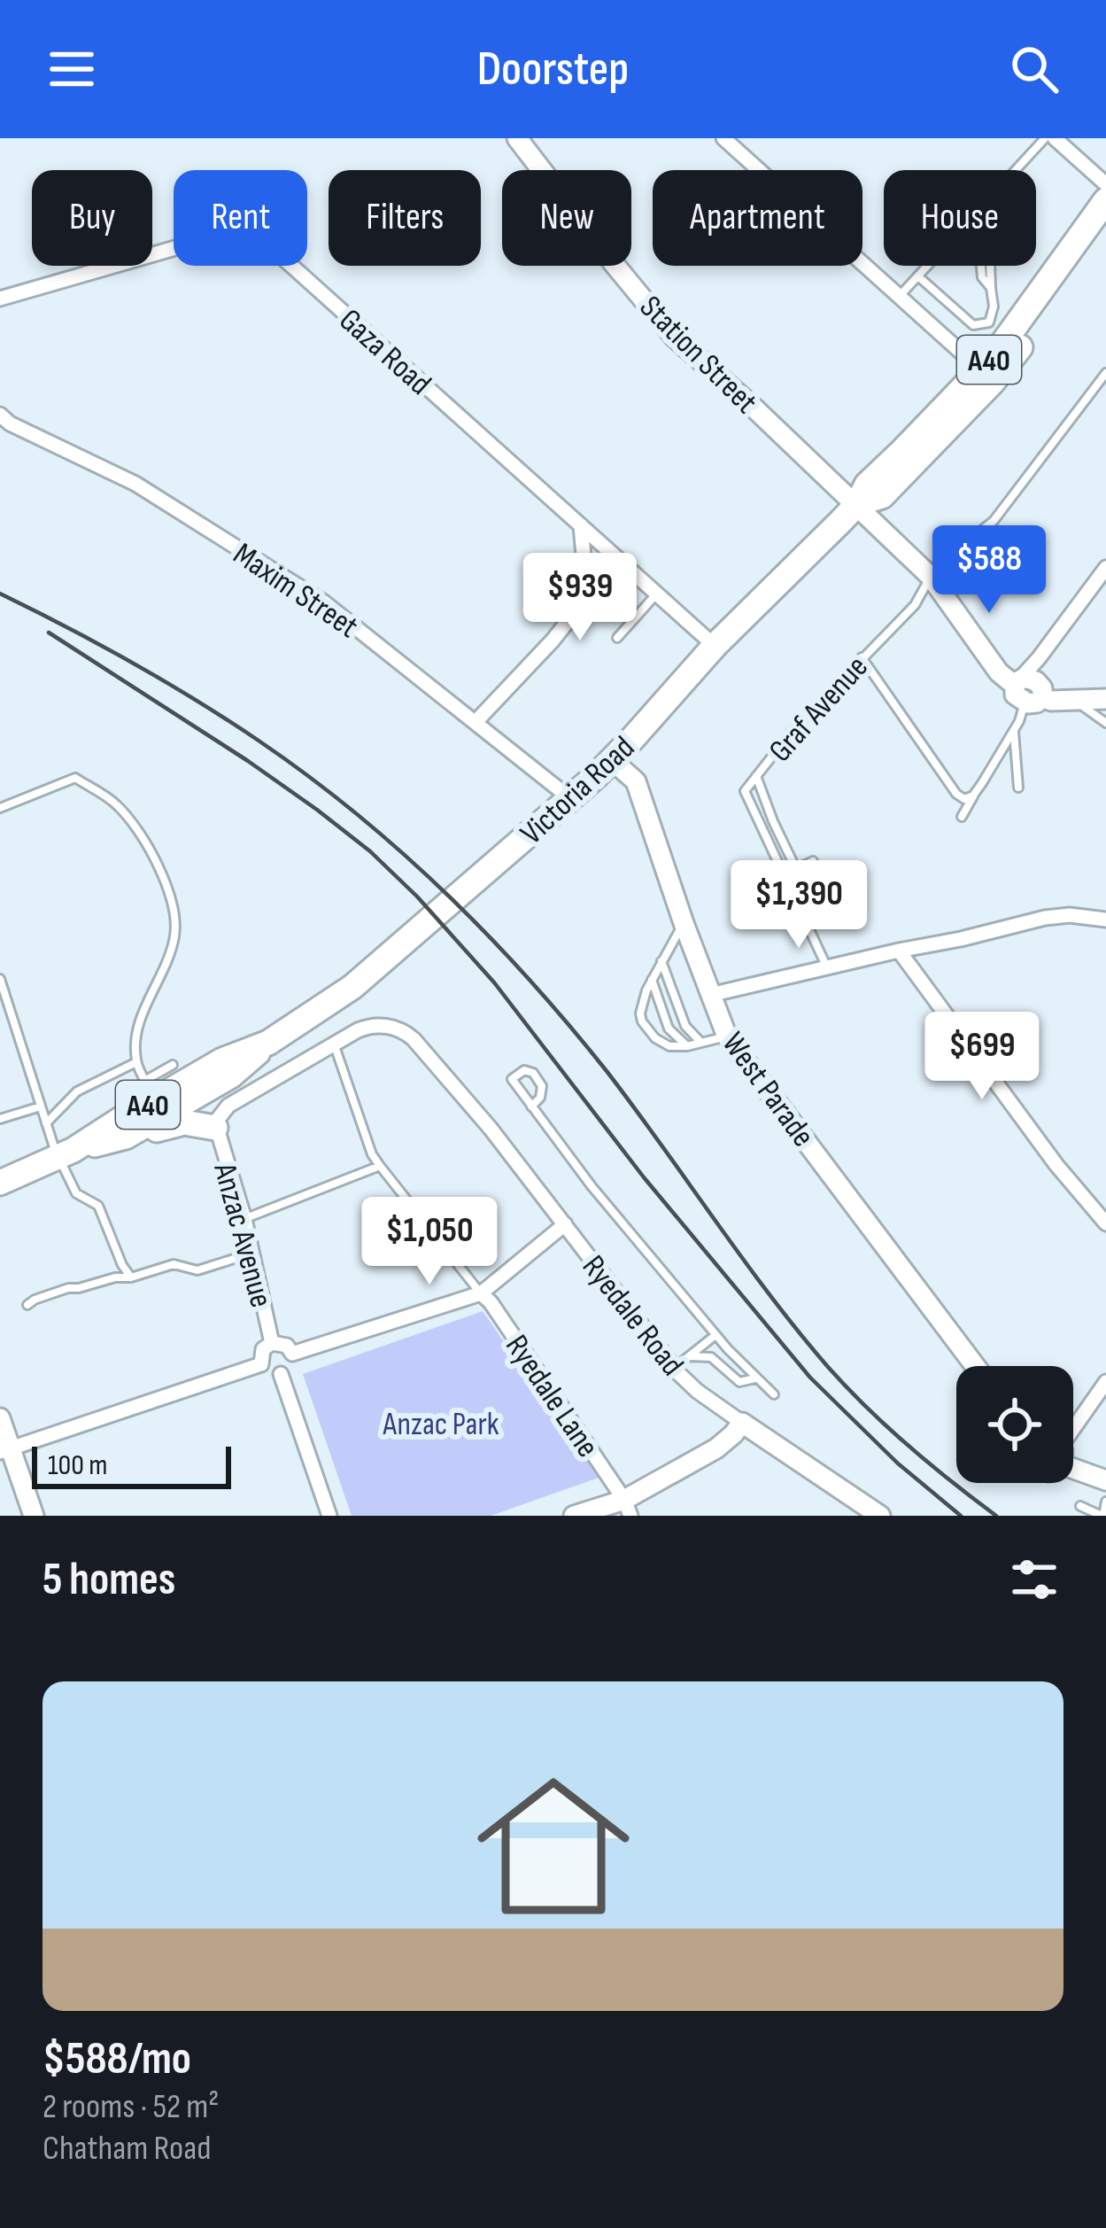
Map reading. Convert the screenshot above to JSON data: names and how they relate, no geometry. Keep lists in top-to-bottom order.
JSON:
{
  "streets": {
    "highway": ["A40", "Victoria Road"],
    "street": [
      "Gaza Road",
      "Station Street",
      "Maxim Street",
      "West Parade",
      "Anzac Avenue",
      "Ryedale Road",
      "Ryedale Lane"
    ],
    "lane": ["Graf Avenue"]
  },
  "crossings": [
    ["Gaza Road", "Victoria Road"],
    ["Station Street", "Graf Avenue"],
    ["Station Street", "Victoria Road"],
    ["Maxim Street", "Victoria Road"],
    ["Victoria Road", "West Parade"]
  ],
  "parks": ["Anzac Park"],
  "scale_bar": "100 m",
  "page": {
    "header": "Doorstep",
    "chip": [
      "Buy",
      "Rent",
      "Filters",
      "New",
      "Apartment",
      "House"
    ],
    "price": [
      "$588",
      "$939",
      "$1,390",
      "$699",
      "$1,050"
    ],
    "scale": "100 m",
    "heading": "5 homes",
    "list": [
      {
        "name": "$588/mo",
        "note": "2 rooms · 52 m² · Chatham Road"
      }
    ]
  }
}
